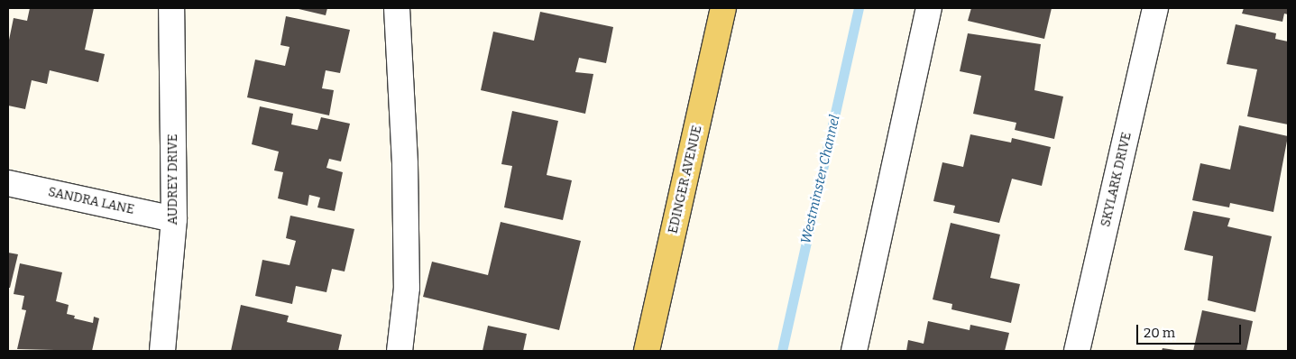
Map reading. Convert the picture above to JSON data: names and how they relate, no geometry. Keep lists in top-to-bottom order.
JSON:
{
  "streets": {
    "main road": ["EDINGER AVENUE"],
    "street": ["AUDREY DRIVE", "SKYLARK DRIVE", "SANDRA LANE"]
  },
  "crossings": [
    ["AUDREY DRIVE", "SANDRA LANE"]
  ],
  "water": ["Westminster Channel"],
  "scale_bar": "20 m"
}
